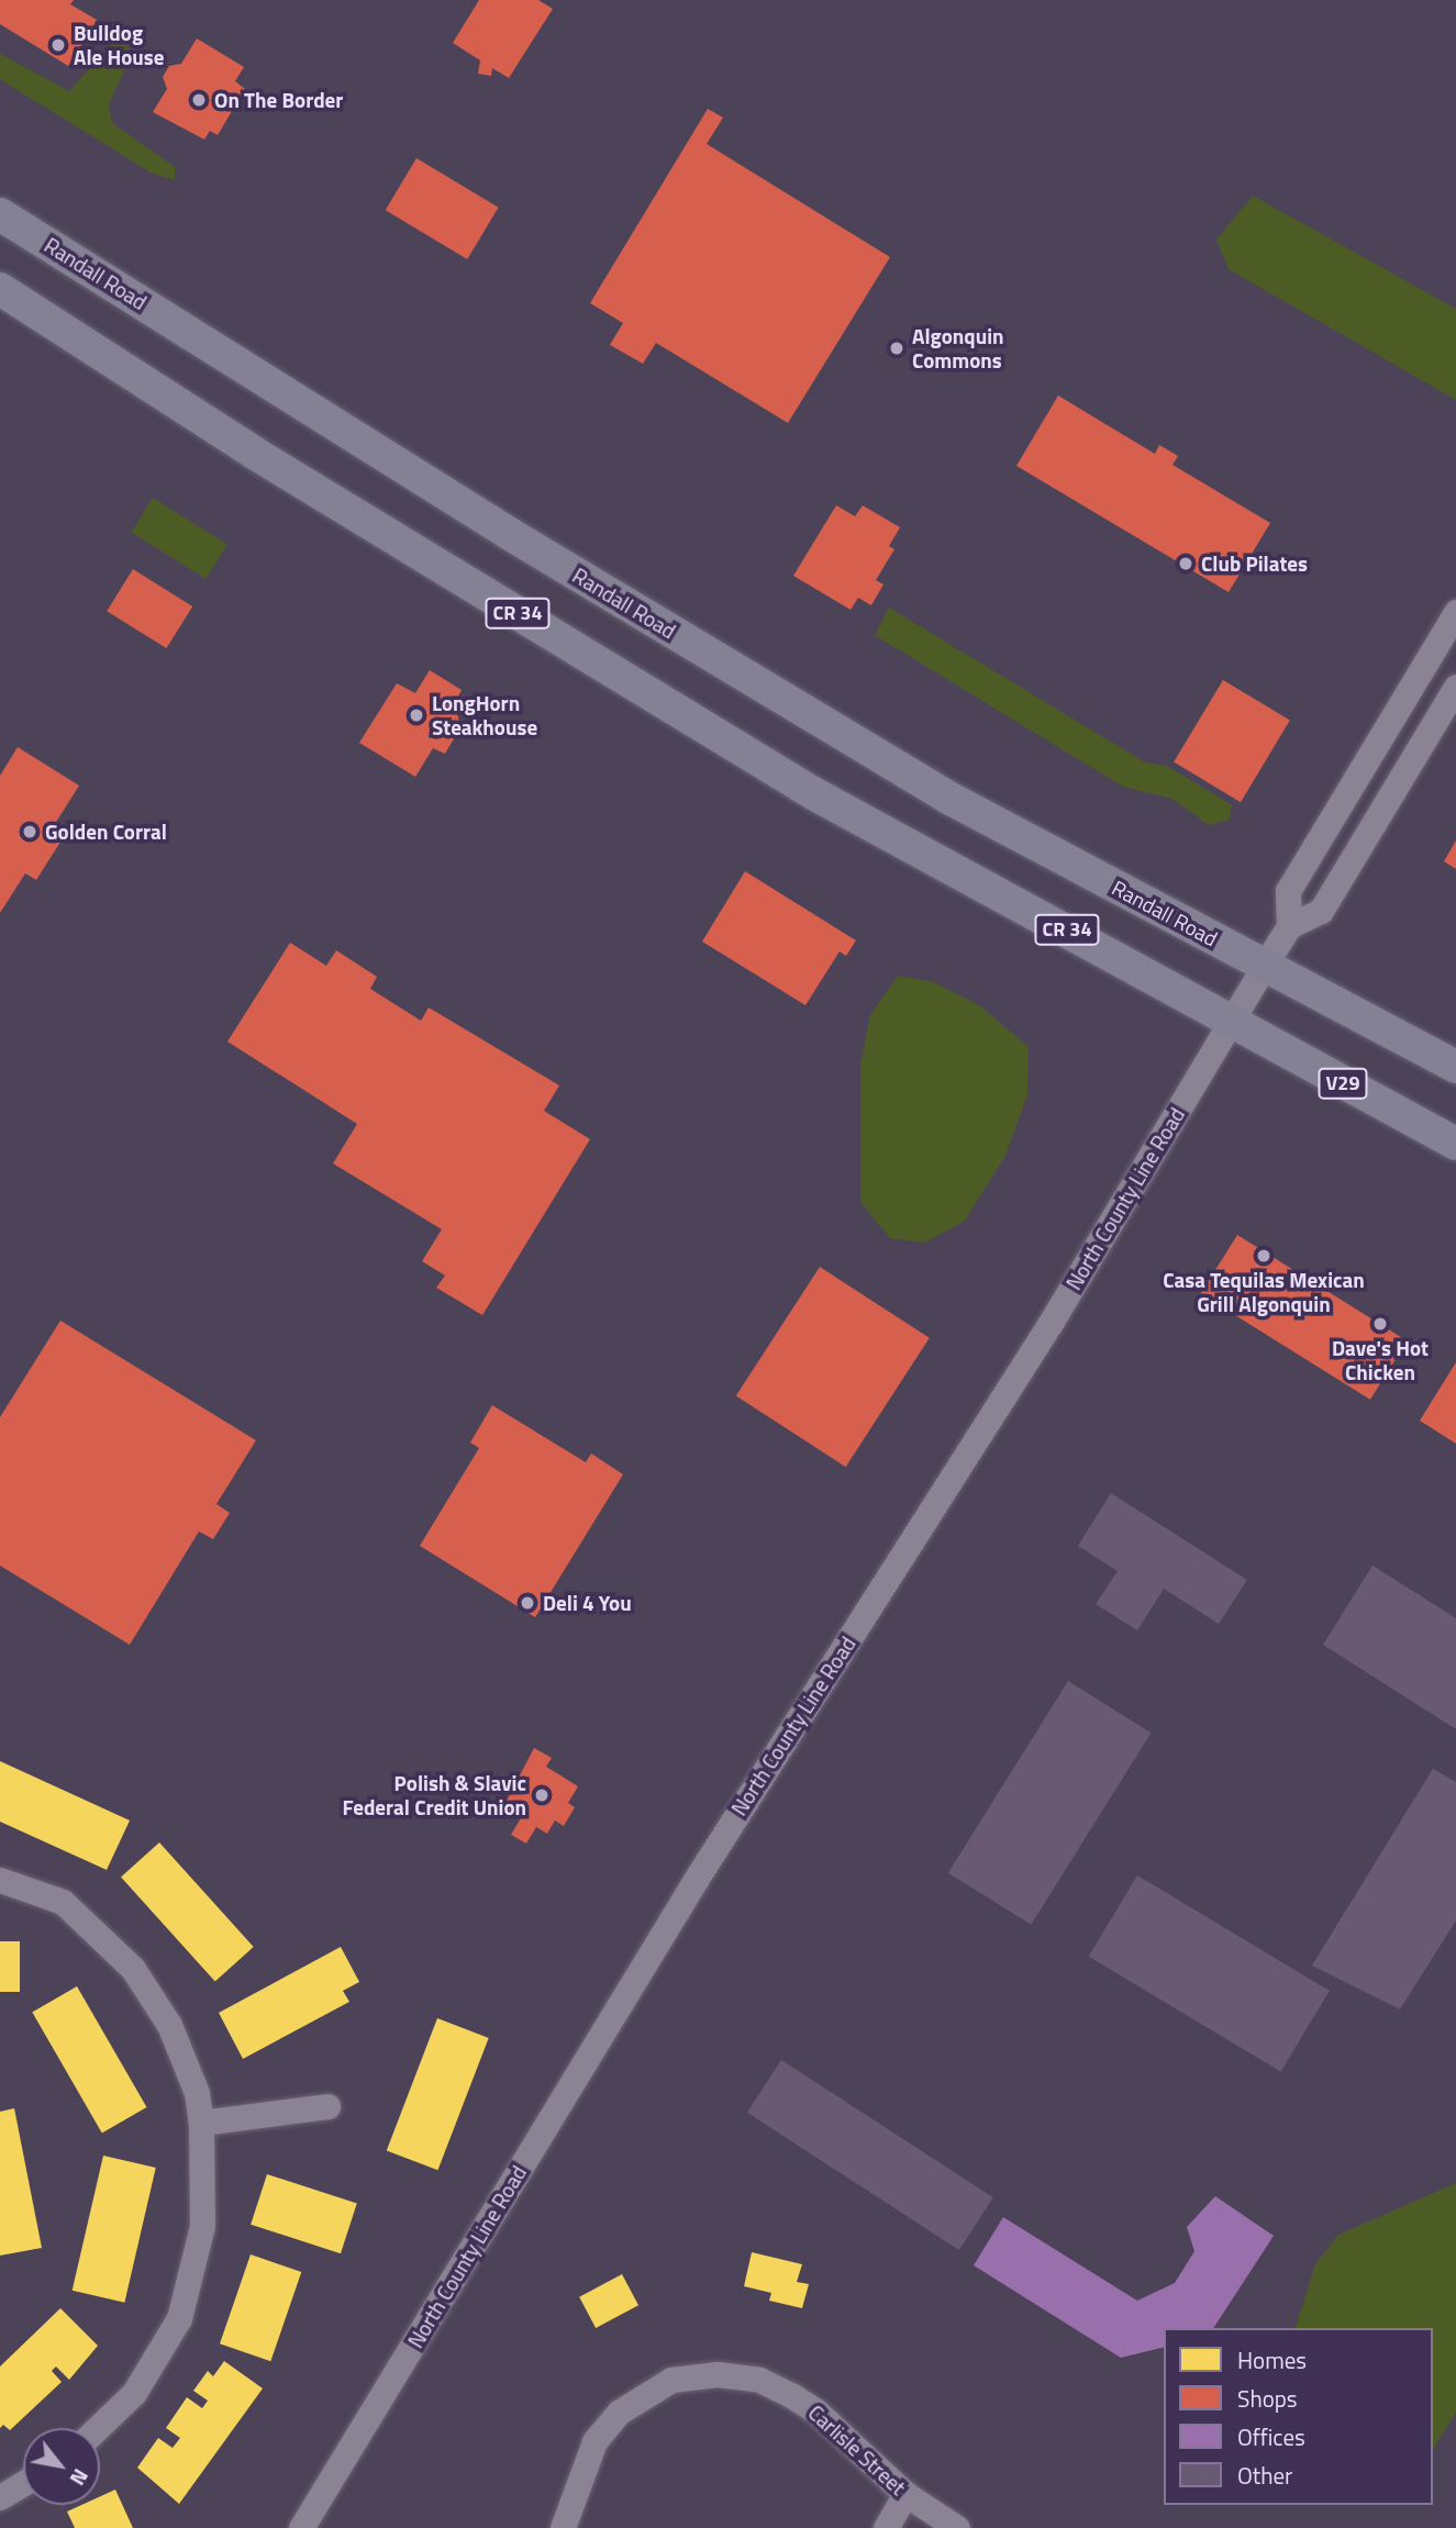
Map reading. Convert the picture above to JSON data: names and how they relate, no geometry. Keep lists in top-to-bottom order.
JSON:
{
  "streets": {
    "main road": ["Randall Road", "CR 34", "V29"],
    "street": ["North County Line Road", "Carlisle Street"]
  },
  "crossings": [
    ["Randall Road", "North County Line Road"],
    ["CR 34", "V29"],
    ["CR 34", "North County Line Road"],
    ["V29", "North County Line Road"]
  ],
  "places": [
    "Bulldog Ale House",
    "On The Border",
    "Algonquin Commons",
    "Club Pilates",
    "LongHorn Steakhouse",
    "Golden Corral",
    "Casa Tequilas Mexican Grill Algonquin",
    "Dave's Hot Chicken",
    "Deli 4 You",
    "Polish & Slavic Federal Credit Union"
  ],
  "legend": [
    "Homes",
    "Shops",
    "Offices",
    "Other"
  ],
  "north": "bottom right"
}
